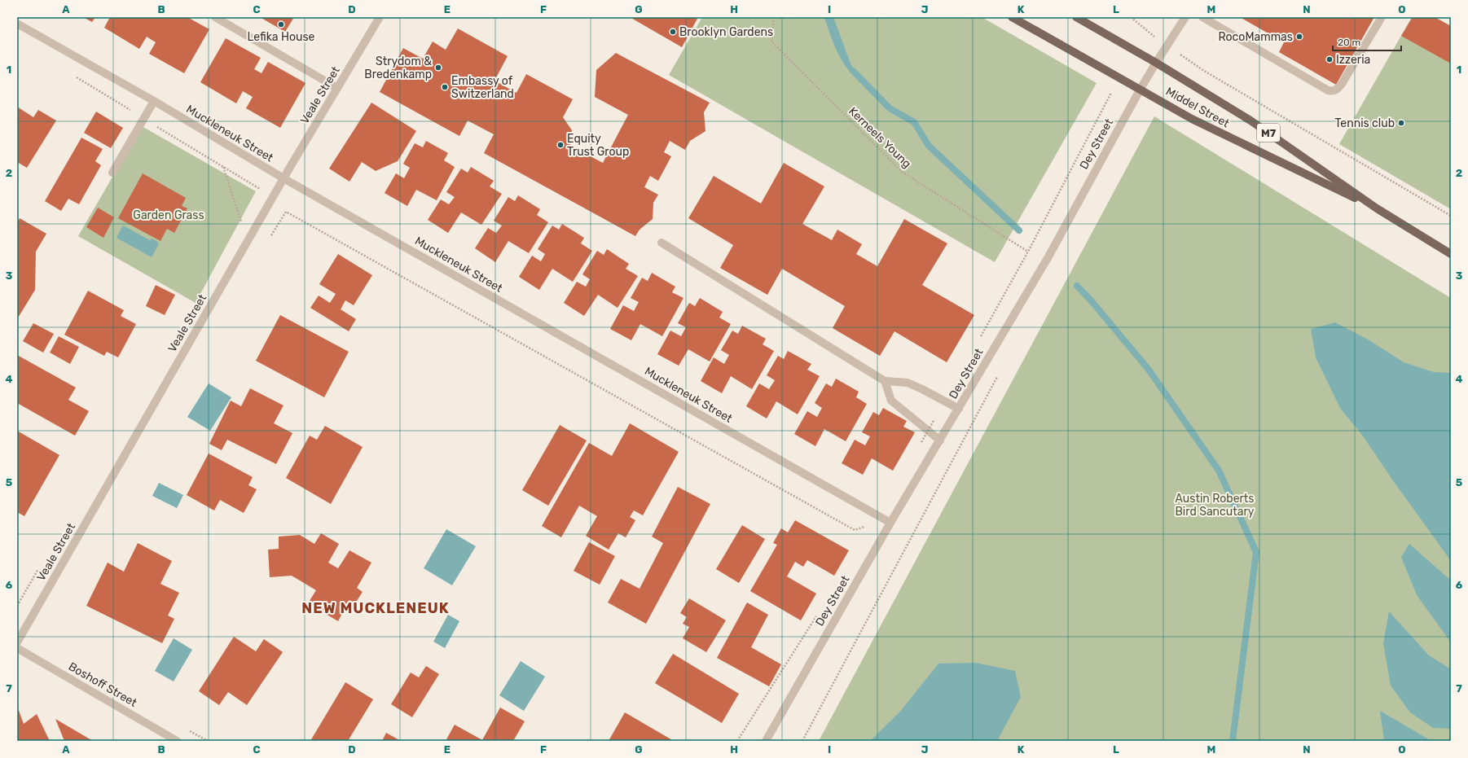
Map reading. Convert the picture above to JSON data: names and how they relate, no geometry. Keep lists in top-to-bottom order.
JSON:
{
  "streets": {
    "main road": ["Middel Street", "M7"],
    "street": [
      "Veale Street",
      "Muckleneuk Street",
      "Dey Street",
      "Boshoff Street"
    ],
    "path": ["Kerneels Young"]
  },
  "crossings": [
    ["Veale Street", "Muckleneuk Street"],
    ["Middel Street", "Dey Street"],
    ["Muckleneuk Street", "Dey Street"]
  ],
  "districts": ["NEW MUCKLENEUK"],
  "parks": ["Garden Grass", "Austin Roberts Bird Sancutary"],
  "places": [
    "Lefika House",
    "Brooklyn Gardens",
    "RocoMammas",
    "Izzeria",
    "Strydom & Bredenkamp",
    "Embassy of Switzerland",
    "Tennis club",
    "Equity Trust Group"
  ],
  "scale_bar": "20 m",
  "grid": {
    "columns": [
      "A",
      "B",
      "C",
      "D",
      "E",
      "F",
      "G",
      "H",
      "I",
      "J",
      "K",
      "L",
      "M",
      "N",
      "O"
    ],
    "rows": [
      "1",
      "2",
      "3",
      "4",
      "5",
      "6",
      "7"
    ]
  }
}
